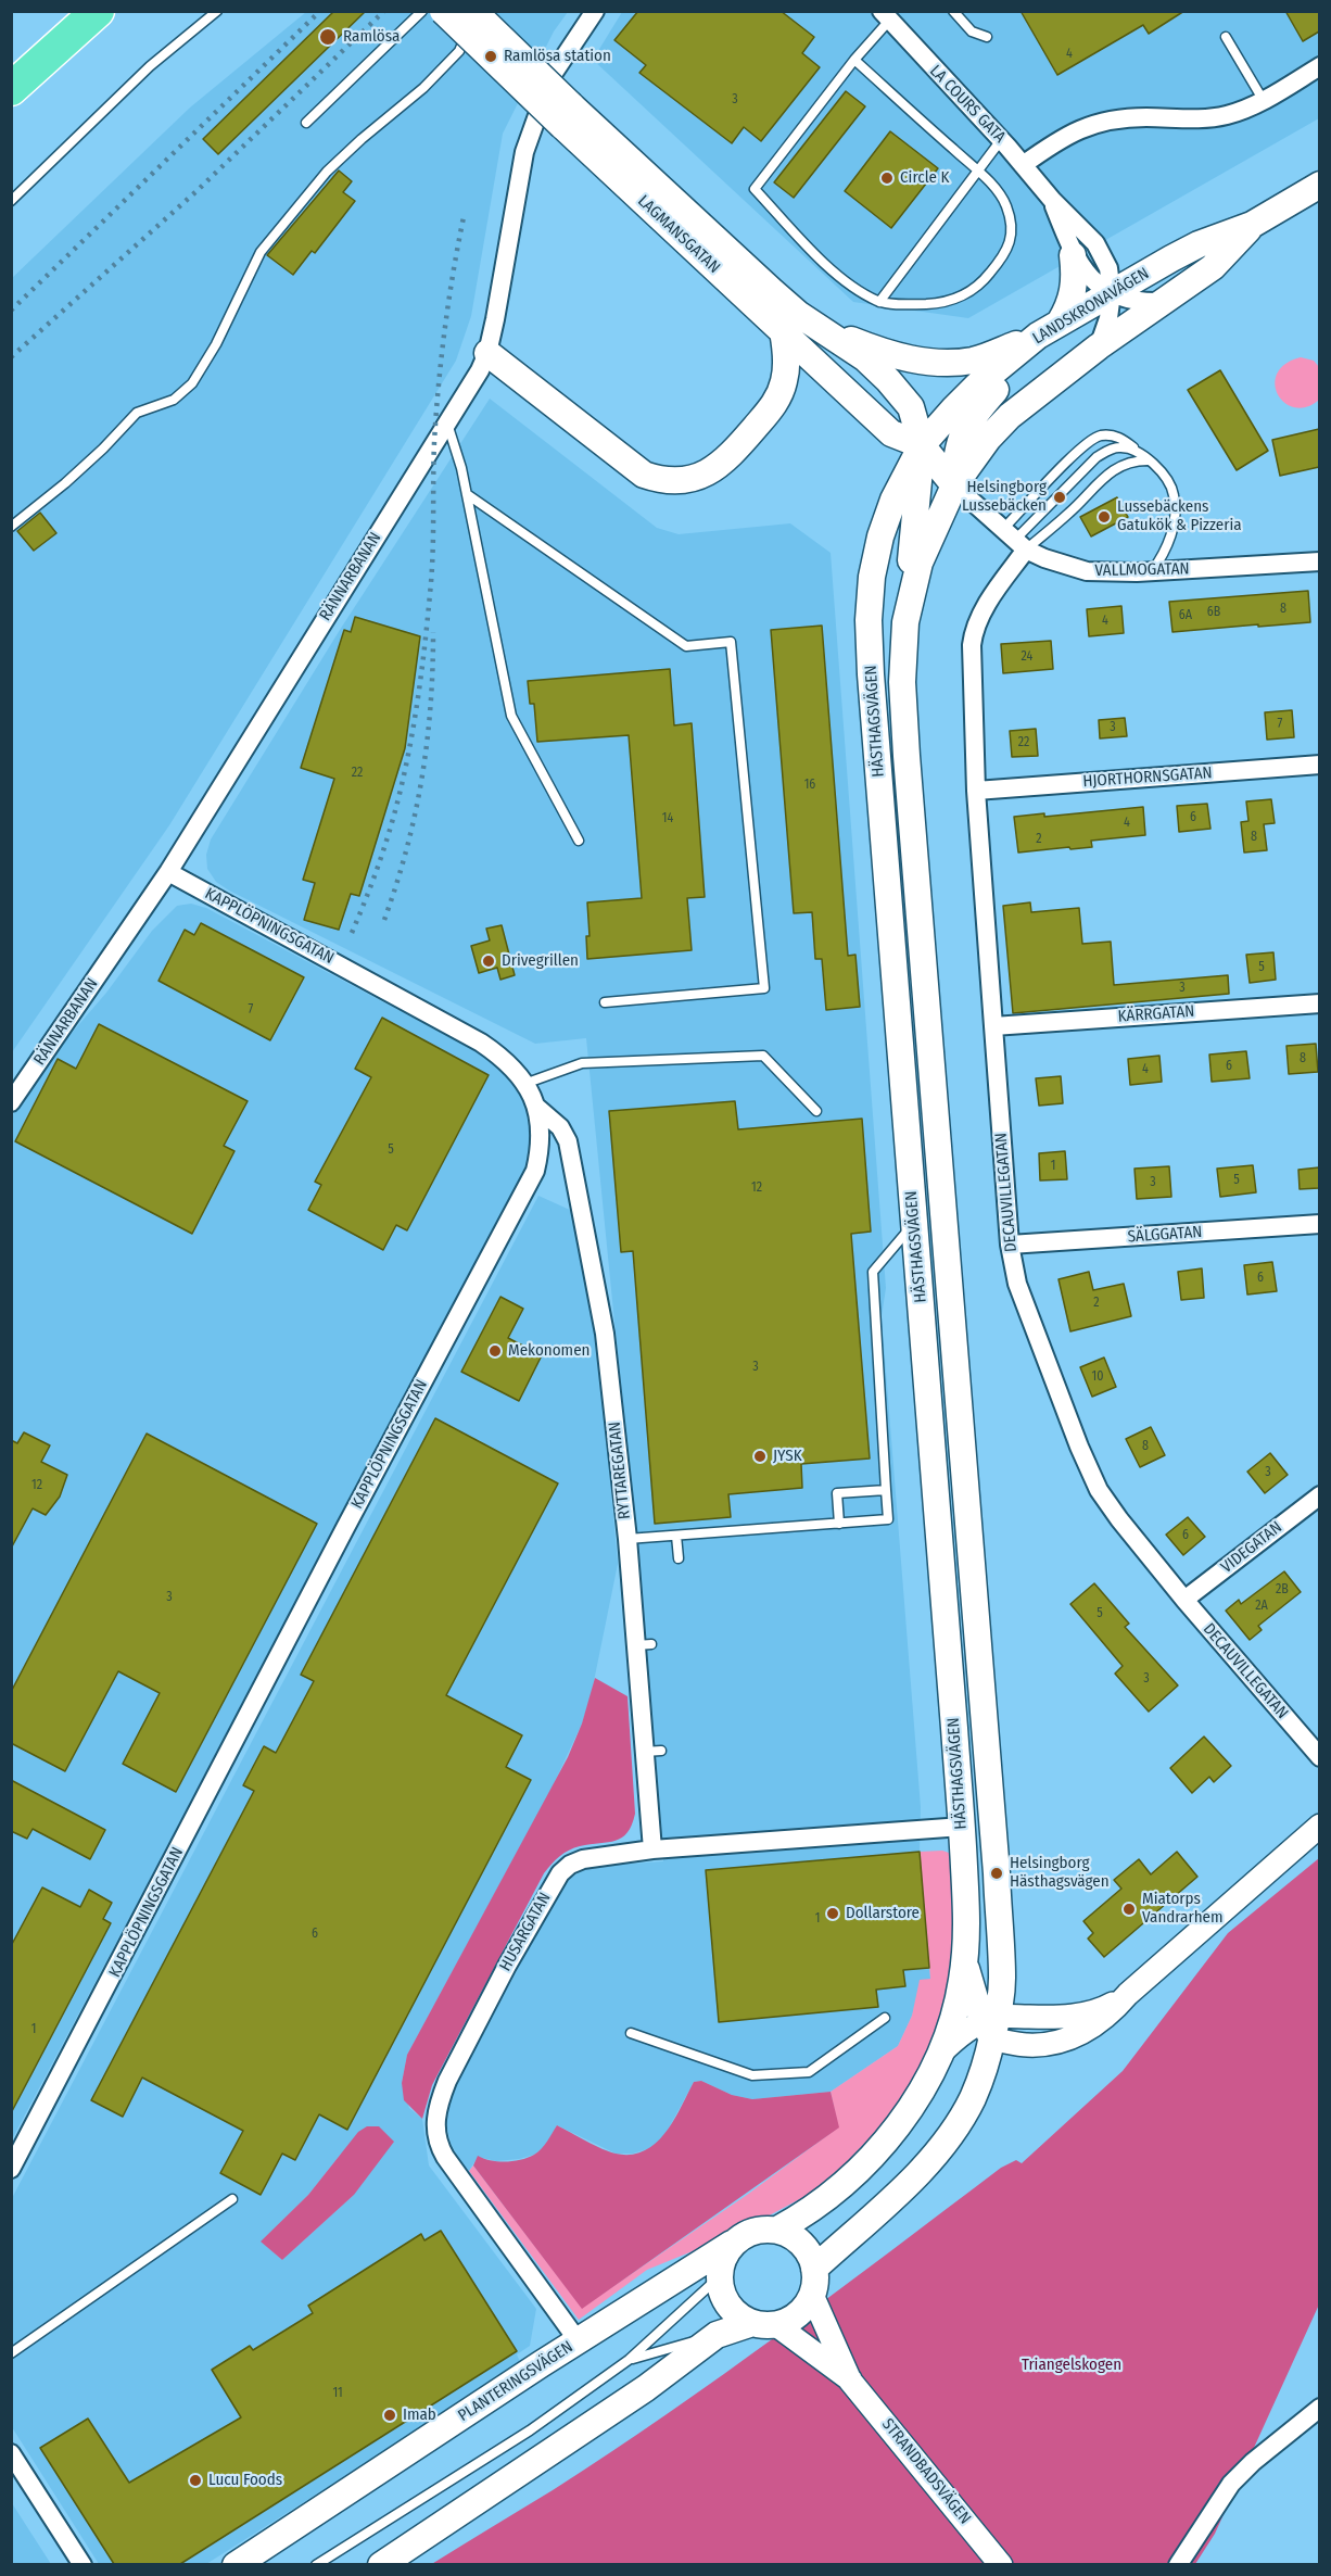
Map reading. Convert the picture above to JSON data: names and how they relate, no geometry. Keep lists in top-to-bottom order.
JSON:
{
  "streets": {
    "main road": [
      "LAGMANSGATAN",
      "LANDSKRONAVÄGEN",
      "HÄSTHAGSVÄGEN",
      "PLANTERINGSVÄGEN"
    ],
    "street": [
      "LA COURS GATA",
      "VALLMOGATAN",
      "RÄNNARBANAN",
      "HJORTHORNSGATAN",
      "KAPPLÖPNINGSGATAN",
      "KÄRRGATAN",
      "DECAUVILLEGATAN",
      "SÄLGGATAN",
      "RYTTAREGATAN",
      "VIDEGATAN",
      "HUSARGATAN",
      "STRANDBADSVÄGEN"
    ]
  },
  "crossings": [
    ["LA COURS GATA", "LANDSKRONAVÄGEN"],
    ["LAGMANSGATAN", "LANDSKRONAVÄGEN"],
    ["LAGMANSGATAN", "VALLMOGATAN"],
    ["LAGMANSGATAN", "HÄSTHAGSVÄGEN"],
    ["LANDSKRONAVÄGEN", "VALLMOGATAN"],
    ["LANDSKRONAVÄGEN", "HÄSTHAGSVÄGEN"],
    ["VALLMOGATAN", "HÄSTHAGSVÄGEN"],
    ["VALLMOGATAN", "DECAUVILLEGATAN"],
    ["RÄNNARBANAN", "KAPPLÖPNINGSGATAN"],
    ["HÄSTHAGSVÄGEN", "HUSARGATAN"],
    ["HJORTHORNSGATAN", "DECAUVILLEGATAN"],
    ["KAPPLÖPNINGSGATAN", "RYTTAREGATAN"],
    ["KÄRRGATAN", "DECAUVILLEGATAN"],
    ["DECAUVILLEGATAN", "SÄLGGATAN"],
    ["DECAUVILLEGATAN", "VIDEGATAN"],
    ["RYTTAREGATAN", "HUSARGATAN"],
    ["HUSARGATAN", "PLANTERINGSVÄGEN"],
    ["PLANTERINGSVÄGEN", "STRANDBADSVÄGEN"]
  ],
  "parks": ["Triangelskogen"],
  "places": [
    "Ramlösa",
    "Ramlösa station",
    "Circle K",
    "Helsingborg Lussebäcken",
    "Lussebäckens Gatukök & Pizzeria",
    "Drivegrillen",
    "Mekonomen",
    "JYSK",
    "Helsingborg Hästhagsvägen",
    "Miatorps Vandrarhem",
    "Dollarstore",
    "Imab",
    "Lucu Foods"
  ],
  "house_numbers": [
    "4",
    "3",
    "8",
    "6B",
    "6A",
    "4",
    "24",
    "7",
    "3",
    "22",
    "22",
    "16",
    "6",
    "14",
    "4",
    "8",
    "2",
    "5",
    "3",
    "7",
    "8",
    "6",
    "4",
    "5",
    "1",
    "5",
    "3",
    "12",
    "6",
    "2",
    "3",
    "10",
    "8",
    "3",
    "12",
    "6",
    "2B",
    "3",
    "2A",
    "5",
    "3",
    "1",
    "6",
    "1",
    "11"
  ]
}
